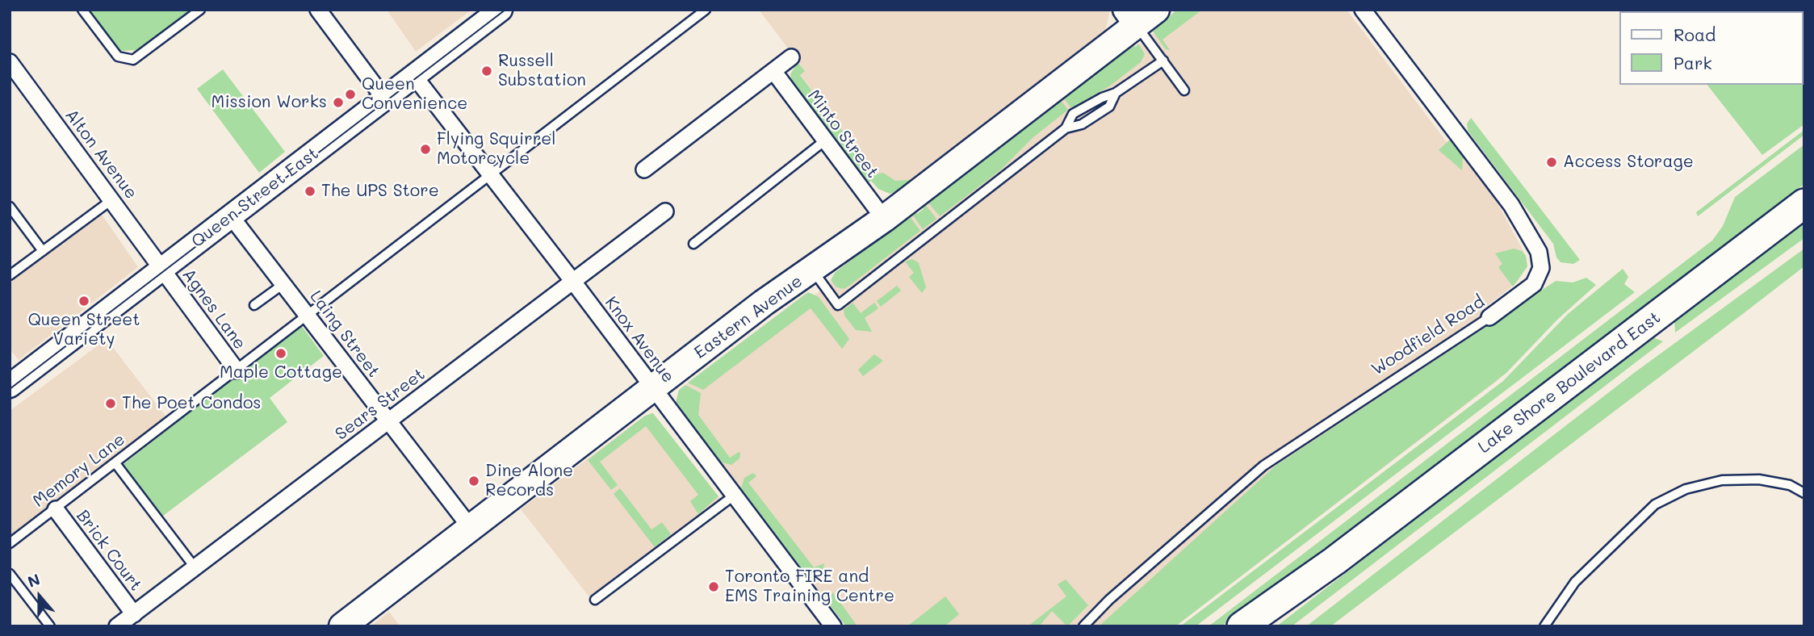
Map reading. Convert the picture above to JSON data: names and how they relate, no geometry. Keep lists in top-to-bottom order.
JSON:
{
  "streets": {
    "highway": ["Lake Shore Boulevard East"],
    "main road": ["Queen Street East", "Eastern Avenue"],
    "street": [
      "Minto Street",
      "Alton Avenue",
      "Agnes Lane",
      "Laing Street",
      "Woodfield Road",
      "Knox Avenue",
      "Sears Street",
      "Brick Court"
    ],
    "lane": ["Memory Lane"]
  },
  "crossings": [
    ["Minto Street", "Eastern Avenue"],
    ["Alton Avenue", "Queen Street East"],
    ["Alton Avenue", "Agnes Lane"],
    ["Queen Street East", "Agnes Lane"],
    ["Queen Street East", "Laing Street"],
    ["Queen Street East", "Knox Avenue"],
    ["Agnes Lane", "Memory Lane"],
    ["Eastern Avenue", "Laing Street"],
    ["Eastern Avenue", "Knox Avenue"],
    ["Laing Street", "Sears Street"],
    ["Laing Street", "Memory Lane"],
    ["Knox Avenue", "Sears Street"],
    ["Knox Avenue", "Memory Lane"],
    ["Sears Street", "Brick Court"],
    ["Memory Lane", "Brick Court"]
  ],
  "places": [
    "Russell Substation",
    "Queen Convenience",
    "Mission Works",
    "Flying Squirrel Motorcycle",
    "Access Storage",
    "The UPS Store",
    "Queen Street Variety",
    "Maple Cottage",
    "The Poet Condos",
    "Dine Alone Records",
    "Toronto FIRE and EMS Training Centre"
  ],
  "legend": ["Road", "Park"],
  "north": "top"
}
